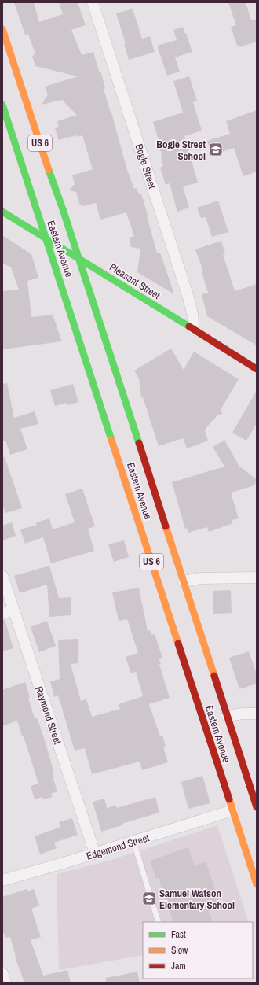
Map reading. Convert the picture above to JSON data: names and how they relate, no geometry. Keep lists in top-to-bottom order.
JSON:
{
  "streets": {
    "main road": ["US 6", "Eastern Avenue", "Pleasant Street"],
    "street": ["Bogle Street", "Raymond Street", "Edgemond Street"]
  },
  "crossings": [
    ["Bogle Street", "Pleasant Street"],
    ["Eastern Avenue", "Pleasant Street"],
    ["Eastern Avenue", "Edgemond Street"],
    ["Raymond Street", "Edgemond Street"]
  ],
  "places": {
    "school or university": ["Bogle Street School", "Samuel Watson Elementary School"]
  },
  "legend": ["Fast", "Slow", "Jam"]
}
